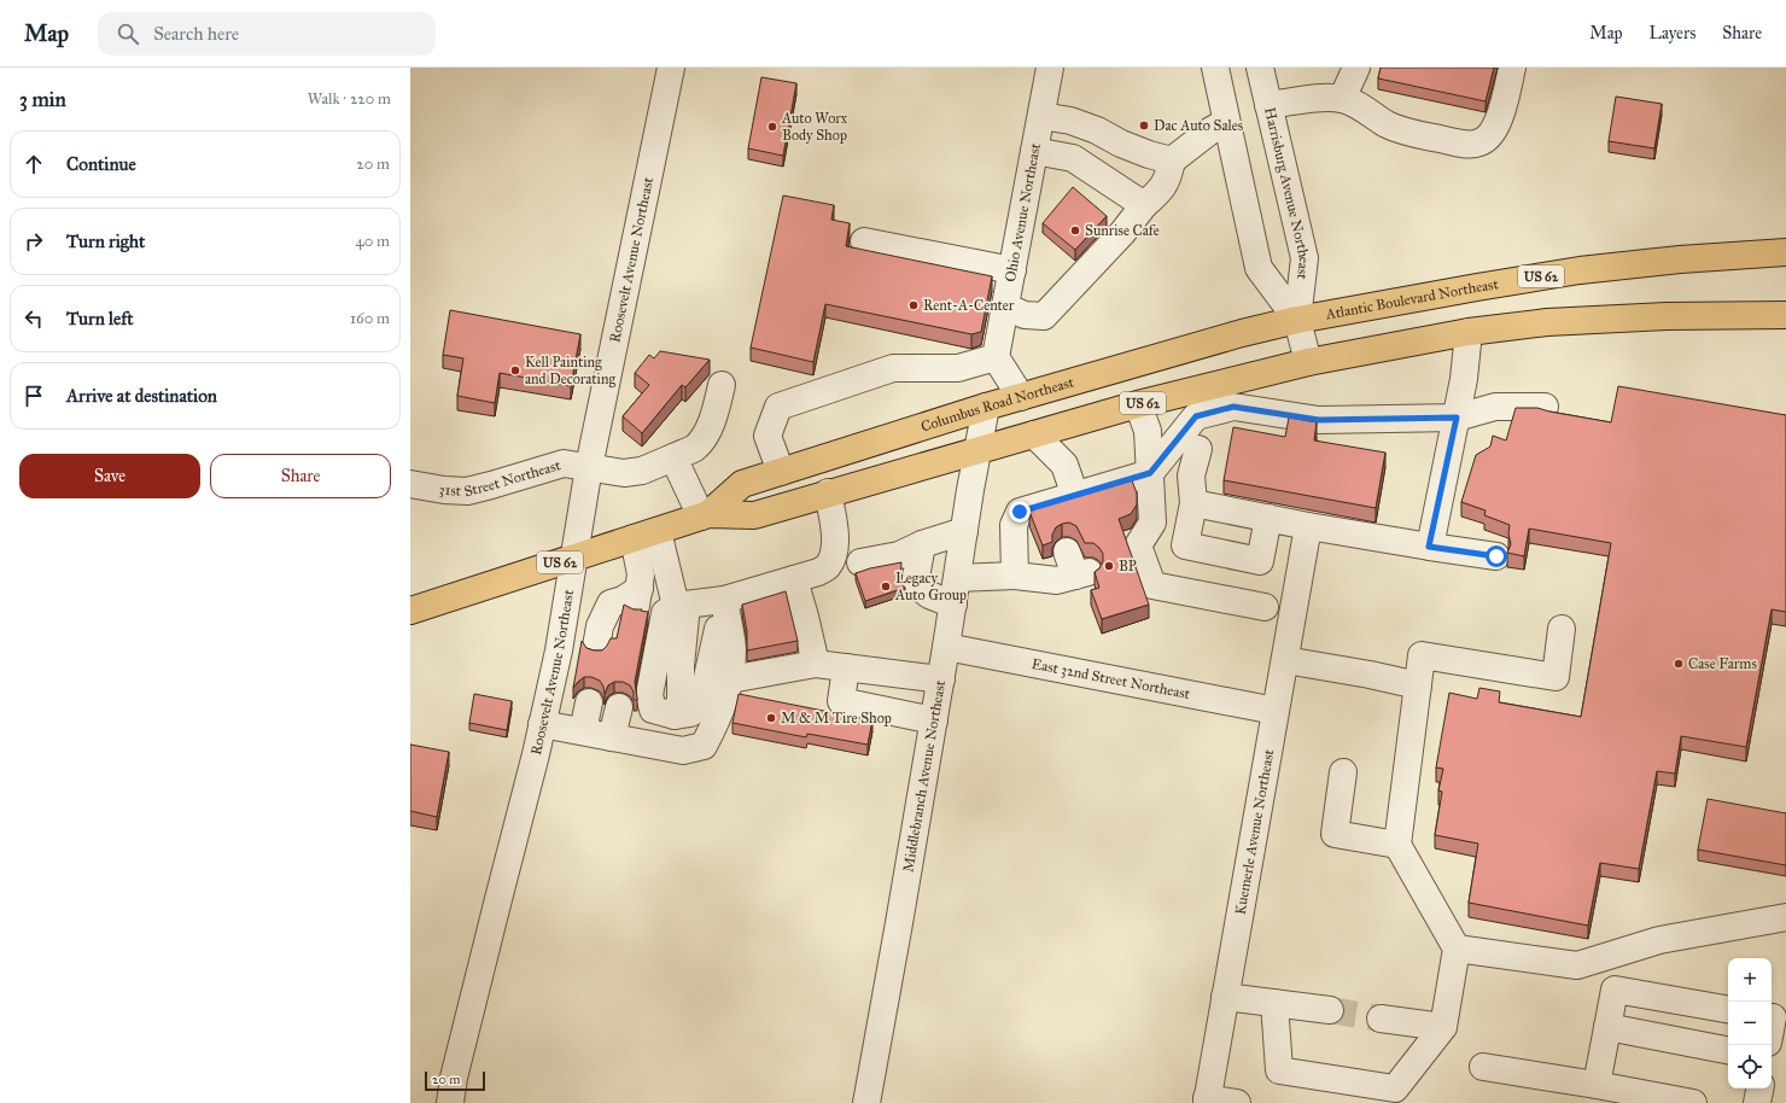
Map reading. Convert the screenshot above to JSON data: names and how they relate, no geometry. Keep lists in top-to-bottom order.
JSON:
{
  "streets": {
    "highway": ["US 62", "Atlantic Boulevard Northeast", "Columbus Road Northeast"],
    "street": [
      "Harrisburg Avenue Northeast",
      "Ohio Avenue Northeast",
      "Roosevelt Avenue Northeast",
      "31st Street Northeast",
      "East 32nd Street Northeast",
      "Middlebranch Avenue Northeast",
      "Kuemerle Avenue Northeast"
    ]
  },
  "crossings": [
    ["Harrisburg Avenue Northeast", "US 62"],
    ["Harrisburg Avenue Northeast", "Atlantic Boulevard Northeast"],
    ["Harrisburg Avenue Northeast", "Columbus Road Northeast"],
    ["Roosevelt Avenue Northeast", "Columbus Road Northeast"],
    ["Roosevelt Avenue Northeast", "31st Street Northeast"],
    ["US 62", "Columbus Road Northeast"],
    ["Atlantic Boulevard Northeast", "Columbus Road Northeast"],
    ["Columbus Road Northeast", "Middlebranch Avenue Northeast"],
    ["East 32nd Street Northeast", "Middlebranch Avenue Northeast"],
    ["East 32nd Street Northeast", "Kuemerle Avenue Northeast"]
  ],
  "places": [
    "Dac Auto Sales",
    "Auto Worx Body Shop",
    "Sunrise Cafe",
    "Rent-A-Center",
    "Kell Painting and Decorating",
    "BP",
    "Legacy Auto Group",
    "Case Farms",
    "M & M Tire Shop"
  ],
  "scale_bar": "20 m",
  "page": {
    "header": "Map",
    "search": "Search here",
    "nav": ["Map", "Layers", "Share"],
    "heading": ["3 min", "Walk · 220 m"],
    "list": [
      ["Continue", "20 m"],
      ["Turn right", "40 m"],
      ["Turn left", "160 m"],
      "Arrive at destination"
    ],
    "buttons": ["Save", "Share"],
    "map_buttons": ["+", "−"],
    "scale": "20 m"
  }
}
